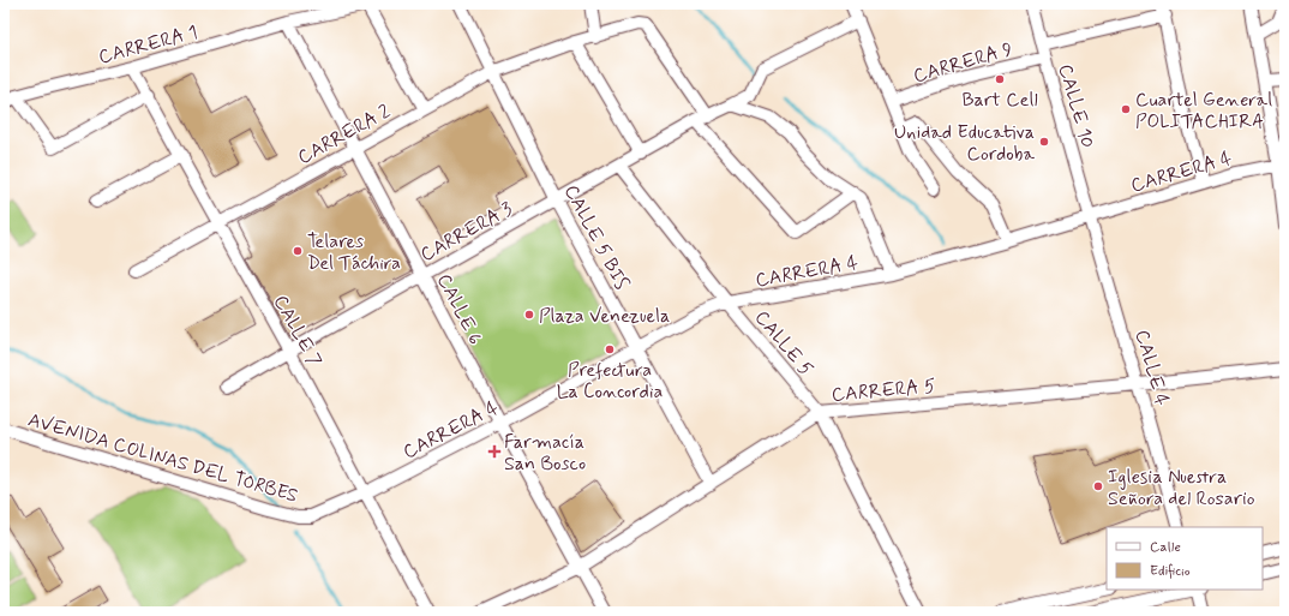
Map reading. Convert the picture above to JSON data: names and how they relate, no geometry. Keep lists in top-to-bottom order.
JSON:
{
  "streets": {
    "street": [
      "CARRERA 1",
      "CARRERA 9",
      "CALLE 10",
      "CARRERA 2",
      "CARRERA 4",
      "CARRERA 3",
      "CALLE 5 BIS",
      "CALLE 6",
      "CALLE 7",
      "CALLE 5",
      "CALLE 4",
      "CARRERA 5",
      "AVENIDA COLINAS DEL TORBES"
    ]
  },
  "crossings": [
    ["CARRERA 1", "CALLE 6"],
    ["CARRERA 1", "CALLE 7"],
    ["CARRERA 9", "CALLE 10"],
    ["CALLE 10", "CARRERA 4"],
    ["CALLE 10", "CALLE 4"],
    ["CARRERA 2", "CARRERA 3"],
    ["CARRERA 2", "CALLE 5 BIS"],
    ["CARRERA 2", "CALLE 6"],
    ["CARRERA 2", "CALLE 7"],
    ["CARRERA 4", "CALLE 5 BIS"],
    ["CARRERA 4", "CALLE 6"],
    ["CARRERA 4", "CALLE 7"],
    ["CARRERA 4", "CALLE 5"],
    ["CARRERA 4", "CALLE 4"],
    ["CARRERA 4", "AVENIDA COLINAS DEL TORBES"],
    ["CARRERA 3", "CALLE 5 BIS"],
    ["CARRERA 3", "CALLE 6"],
    ["CARRERA 3", "CALLE 7"],
    ["CARRERA 3", "CALLE 5"],
    ["CALLE 5 BIS", "CARRERA 5"],
    ["CALLE 6", "CARRERA 5"],
    ["CALLE 7", "AVENIDA COLINAS DEL TORBES"],
    ["CALLE 5", "CARRERA 5"],
    ["CALLE 4", "CARRERA 5"]
  ],
  "places": {
    "other": [
      "Bart Cell",
      "Cuartel General POLITACHIRA",
      "Unidad Educativa Cordoba",
      "Telares Del Táchira",
      "Plaza Venezuela",
      "Prefectura La Concordia",
      "Iglesia Nuestra Señora del Rosario"
    ],
    "health": ["Farmacía San Bosco"]
  },
  "legend": ["Calle", "Edificio"]
}
